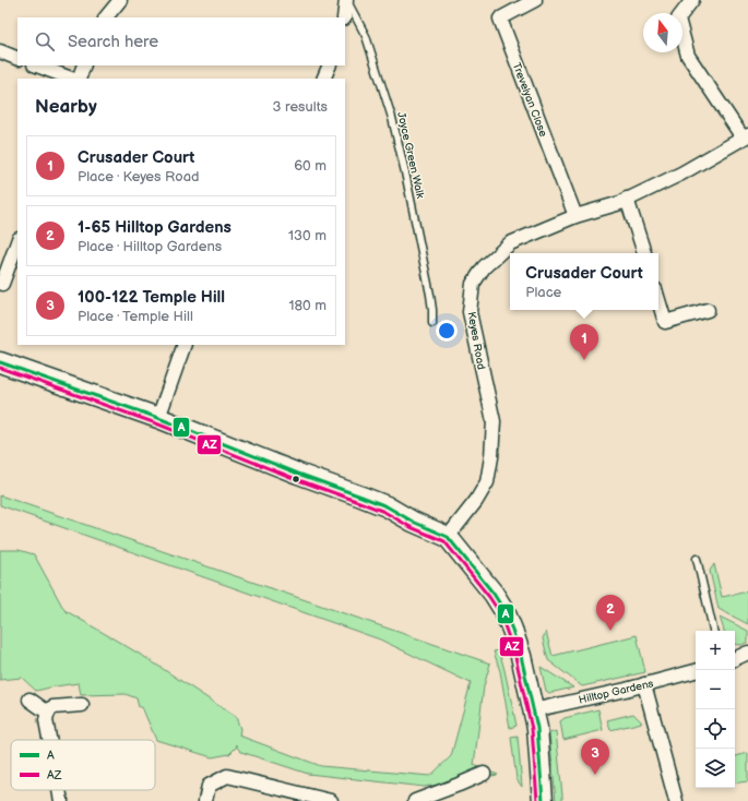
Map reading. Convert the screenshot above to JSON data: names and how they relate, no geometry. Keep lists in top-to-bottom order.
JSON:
{
  "streets": {
    "street": ["Trevelyan Close", "Keyes Road", "Hilltop Gardens"],
    "lane": ["Joyce Green Walk"]
  },
  "crossings": [
    ["Trevelyan Close", "Keyes Road"]
  ],
  "lines": ["transit line A", "transit line AZ"],
  "legend": ["A", "AZ"],
  "north": "top",
  "page": {
    "search": "Search here",
    "heading": ["Nearby", "3 results"],
    "list": [
      {
        "mark": "1",
        "name": "Crusader Court",
        "note": "Place · Keyes Road",
        "value": "60 m"
      },
      {
        "mark": "2",
        "name": "1-65 Hilltop Gardens",
        "note": "Place · Hilltop Gardens",
        "value": "130 m"
      },
      {
        "mark": "3",
        "name": "100-122 Temple Hill",
        "note": "Place · Temple Hill",
        "value": "180 m"
      }
    ],
    "popup": ["Crusader Court", "Place"],
    "pins": ["1", "2", "3"],
    "map_buttons": ["+", "−"]
  }
}
